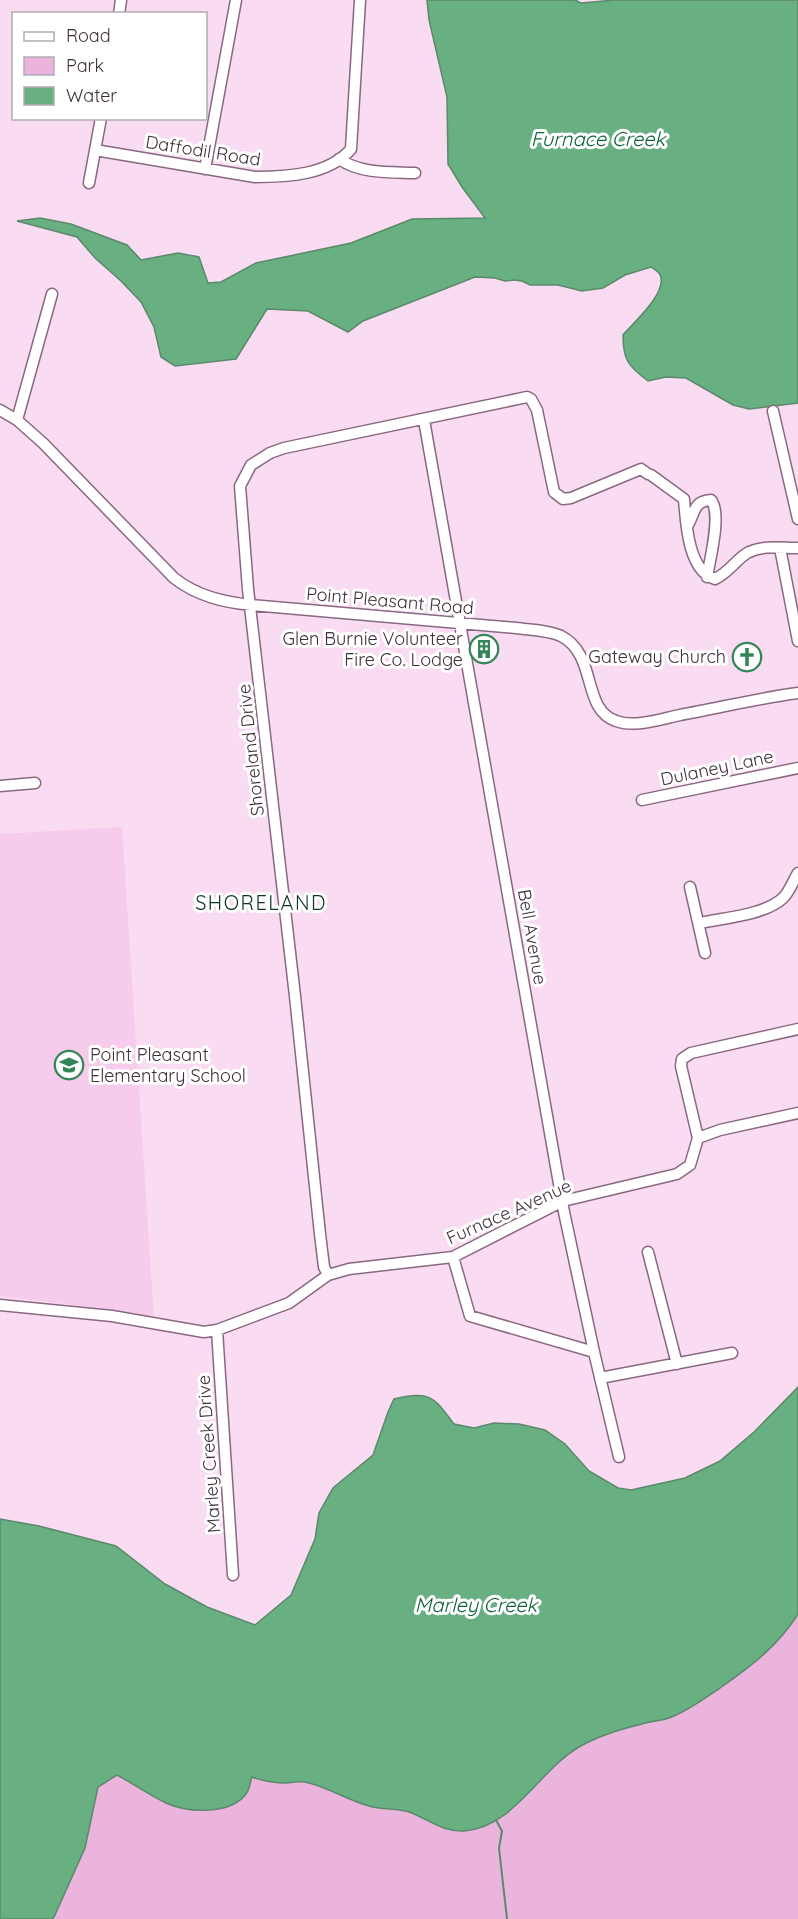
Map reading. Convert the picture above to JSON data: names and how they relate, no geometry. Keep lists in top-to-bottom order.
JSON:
{
  "streets": {
    "street": [
      "Daffodil Road",
      "Point Pleasant Road",
      "Shoreland Drive",
      "Dulaney Lane",
      "Bell Avenue",
      "Furnace Avenue",
      "Marley Creek Drive"
    ]
  },
  "crossings": [
    ["Point Pleasant Road", "Shoreland Drive"],
    ["Point Pleasant Road", "Bell Avenue"],
    ["Shoreland Drive", "Bell Avenue"],
    ["Shoreland Drive", "Furnace Avenue"],
    ["Bell Avenue", "Furnace Avenue"],
    ["Furnace Avenue", "Marley Creek Drive"]
  ],
  "districts": ["SHORELAND"],
  "water": ["Furnace Creek", "Marley Creek"],
  "places": {
    "building": ["Glen Burnie Volunteer Fire Co. Lodge"],
    "church": ["Gateway Church"],
    "school or university": ["Point Pleasant Elementary School"]
  },
  "legend": ["Road", "Park", "Water"]
}
